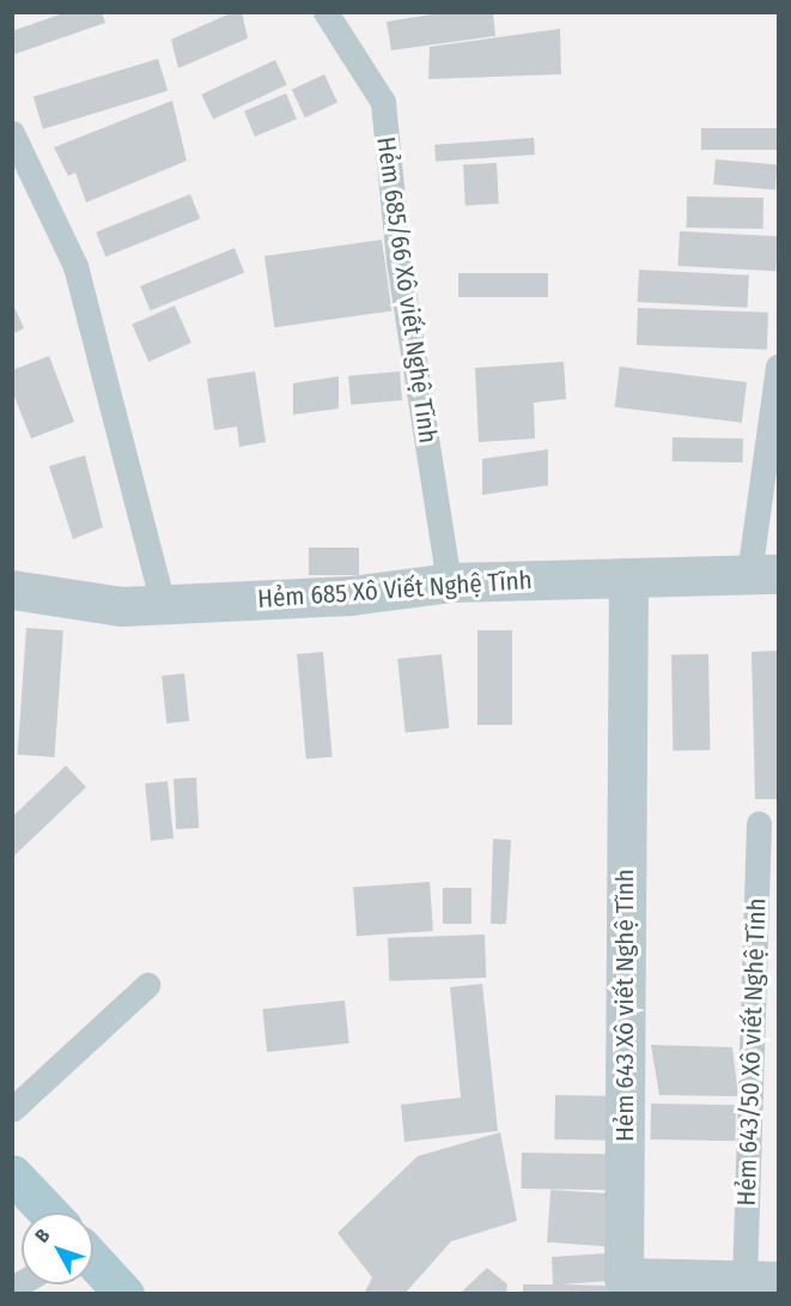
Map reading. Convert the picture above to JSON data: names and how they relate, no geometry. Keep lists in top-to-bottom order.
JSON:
{
  "streets": {
    "street": ["Hẻm 685 Xô Viết Nghệ Tĩnh", "Hẻm 643 Xô viết Nghệ Tĩnh"],
    "lane": ["Hẻm 685/66 Xô viết Nghệ Tĩnh", "Hẻm 643/50 Xô viết Nghệ Tĩnh"]
  },
  "crossings": [
    ["Hẻm 685/66 Xô viết Nghệ Tĩnh", "Hẻm 685 Xô Viết Nghệ Tĩnh"],
    ["Hẻm 685 Xô Viết Nghệ Tĩnh", "Hẻm 643 Xô viết Nghệ Tĩnh"],
    ["Hẻm 643 Xô viết Nghệ Tĩnh", "Hẻm 643/50 Xô viết Nghệ Tĩnh"]
  ],
  "north": "top left"
}
